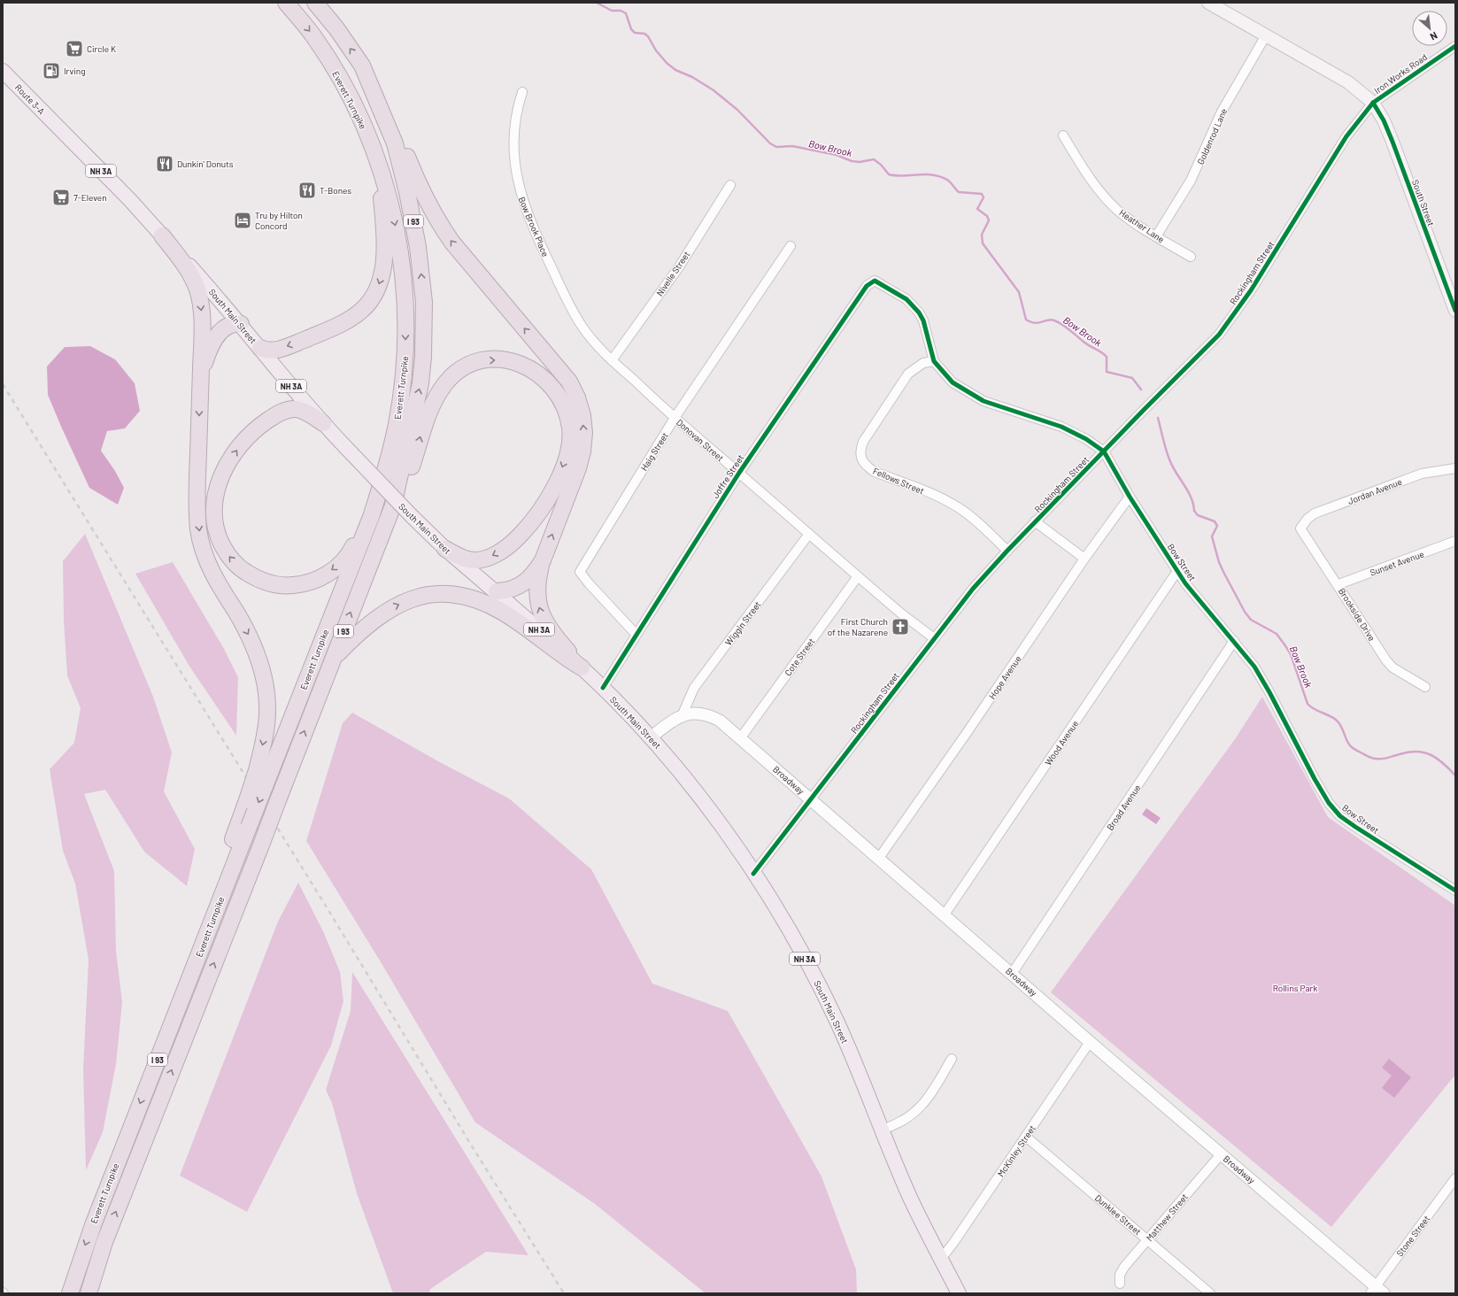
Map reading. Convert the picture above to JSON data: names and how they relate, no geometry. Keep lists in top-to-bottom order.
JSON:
{
  "streets": {
    "highway": ["Everett Turnpike", "I 93"],
    "main road": [
      "Route 3-A",
      "NH 3A",
      "South Street",
      "South Main Street"
    ],
    "street": [
      "Iron Works Road",
      "Goldenrod Lane",
      "Heather Lane",
      "Bow Brook Place",
      "Rockingham Street",
      "Nivelle Street",
      "Donovan Street",
      "Haig Street",
      "Joffre Street",
      "Fellows Street",
      "Jordan Avenue",
      "Bow Street",
      "Sunset Avenue",
      "Brookside Drive",
      "Wiggin Street",
      "Cote Street",
      "Hope Avenue",
      "Wood Avenue",
      "Broadway",
      "Broad Avenue",
      "McKinley Street",
      "Dunklee Street",
      "Matthew Street",
      "Stone Street"
    ]
  },
  "crossings": [
    ["Iron Works Road", "South Street"],
    ["Iron Works Road", "Rockingham Street"],
    ["Route 3-A", "South Main Street"],
    ["Goldenrod Lane", "South Street"],
    ["Goldenrod Lane", "Heather Lane"],
    ["South Street", "Rockingham Street"],
    ["Bow Brook Place", "Donovan Street"],
    ["Rockingham Street", "South Main Street"],
    ["Rockingham Street", "Donovan Street"],
    ["Rockingham Street", "Fellows Street"],
    ["Rockingham Street", "Bow Street"],
    ["Rockingham Street", "Broadway"],
    ["Nivelle Street", "Donovan Street"],
    ["South Main Street", "Joffre Street"],
    ["South Main Street", "Broadway"],
    ["South Main Street", "McKinley Street"],
    ["Donovan Street", "Haig Street"],
    ["Donovan Street", "Joffre Street"],
    ["Donovan Street", "Wiggin Street"],
    ["Donovan Street", "Cote Street"],
    ["Haig Street", "Joffre Street"],
    ["Joffre Street", "Bow Street"],
    ["Fellows Street", "Bow Street"],
    ["Jordan Avenue", "Brookside Drive"],
    ["Bow Street", "Hope Avenue"],
    ["Bow Street", "Wood Avenue"],
    ["Bow Street", "Broad Avenue"],
    ["Sunset Avenue", "Brookside Drive"],
    ["Wiggin Street", "Broadway"],
    ["Cote Street", "Broadway"],
    ["Hope Avenue", "Broadway"],
    ["Wood Avenue", "Broadway"],
    ["Broadway", "Broad Avenue"],
    ["Broadway", "McKinley Street"],
    ["Broadway", "Matthew Street"],
    ["Broadway", "Stone Street"],
    ["McKinley Street", "Dunklee Street"],
    ["Dunklee Street", "Matthew Street"]
  ],
  "water": ["Bow Brook"],
  "parks": ["Rollins Park"],
  "places": {
    "supermarket": ["Circle K", "7-Eleven"],
    "fuel station": ["Irving"],
    "restaurant": ["Dunkin' Donuts", "T-Bones"],
    "hotel": ["Tru by Hilton Concord"],
    "church": ["First Church of the Nazarene"]
  },
  "north": "bottom right"
}
